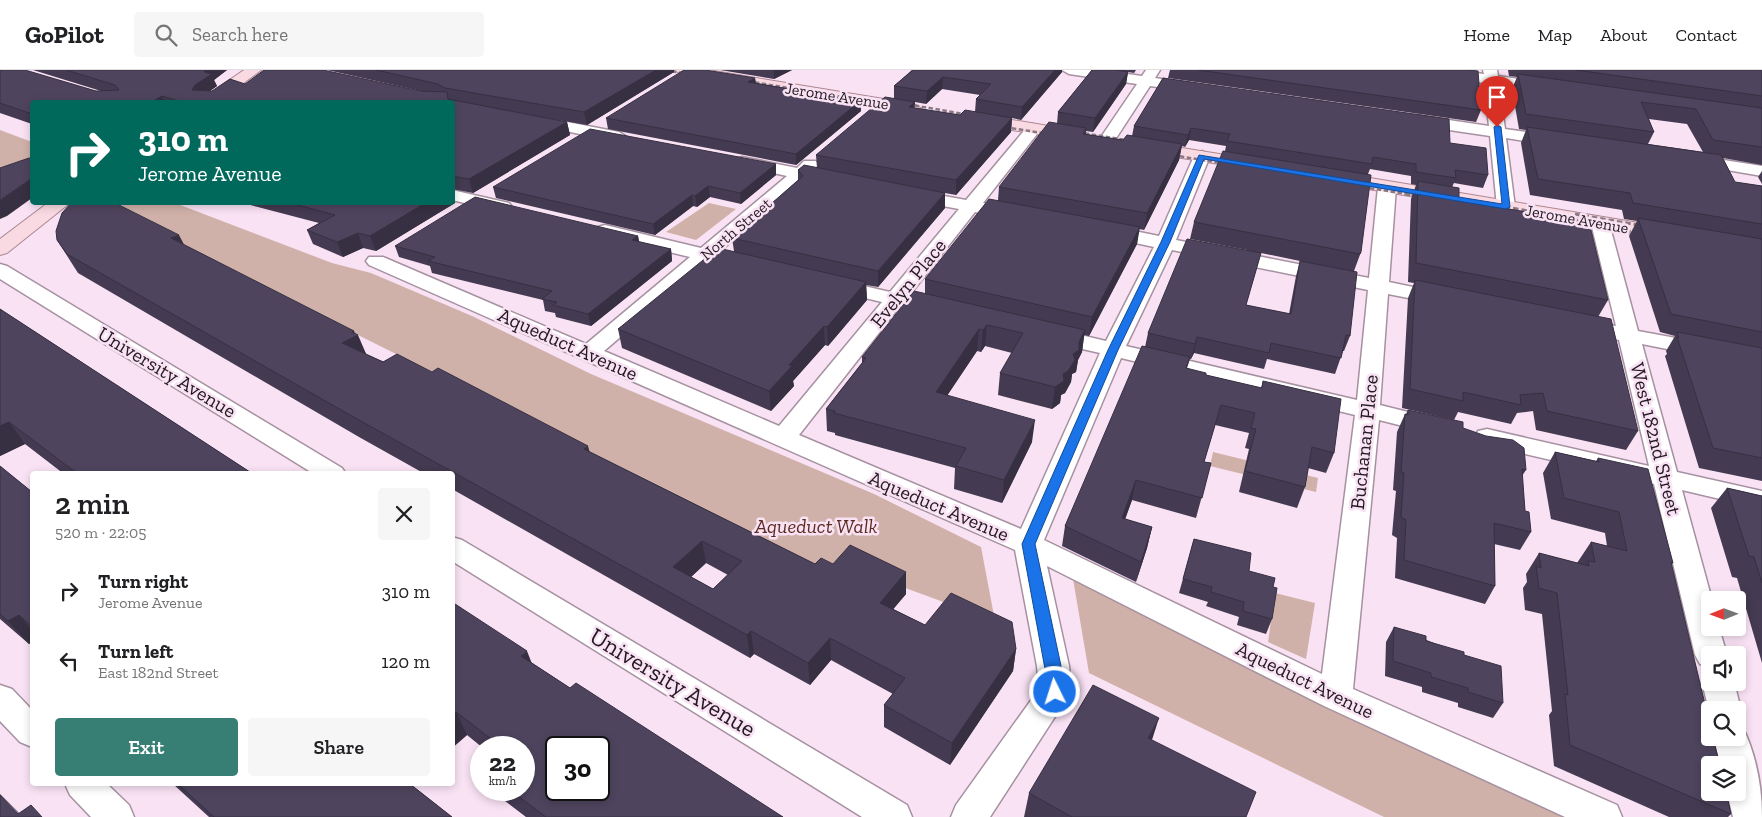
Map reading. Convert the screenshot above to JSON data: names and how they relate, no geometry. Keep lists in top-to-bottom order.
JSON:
{
  "streets": {
    "main road": ["Jerome Avenue"],
    "street": [
      "North Street",
      "Evelyn Place",
      "Aqueduct Avenue",
      "University Avenue",
      "West 182nd Street",
      "Buchanan Place"
    ]
  },
  "crossings": [
    ["Jerome Avenue", "West 182nd Street"],
    ["Jerome Avenue", "Buchanan Place"],
    ["North Street", "Aqueduct Avenue"],
    ["Evelyn Place", "Aqueduct Avenue"],
    ["Aqueduct Avenue", "Buchanan Place"]
  ],
  "parks": ["Aqueduct Walk"],
  "north": "left",
  "page": {
    "header": "GoPilot",
    "search": "Search here",
    "nav": [
      "Home",
      "Map",
      "About",
      "Contact"
    ],
    "turn": ["310 m", "Jerome Avenue"],
    "heading": ["2 min", "520 m · 22:05"],
    "list": [
      {
        "name": "Turn right",
        "note": "Jerome Avenue",
        "value": "310 m"
      },
      {
        "name": "Turn left",
        "note": "East 182nd Street",
        "value": "120 m"
      }
    ],
    "buttons": ["Exit", "Share"],
    "speed": "22 km/h",
    "limit": "30"
  }
}
